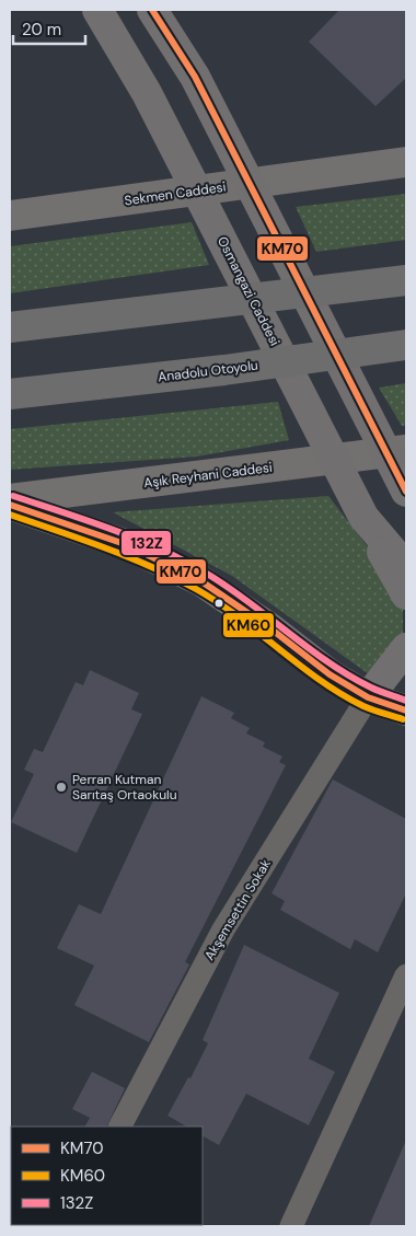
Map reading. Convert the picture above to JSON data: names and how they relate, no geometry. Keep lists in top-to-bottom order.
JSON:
{
  "streets": {
    "highway": ["Anadolu Otoyolu"],
    "main road": ["Sekmen Caddesi", "Osmangazi Caddesi", "Aşık Reyhani Caddesi"],
    "street": ["Akşemsettin Sokak"]
  },
  "places": ["Perran Kutman Sarıtaş Ortaokulu"],
  "lines": ["transit line KM70", "transit line 132Z", "transit line KM60"],
  "legend": ["KM70", "KM60", "132Z"],
  "scale_bar": "20 m"
}
